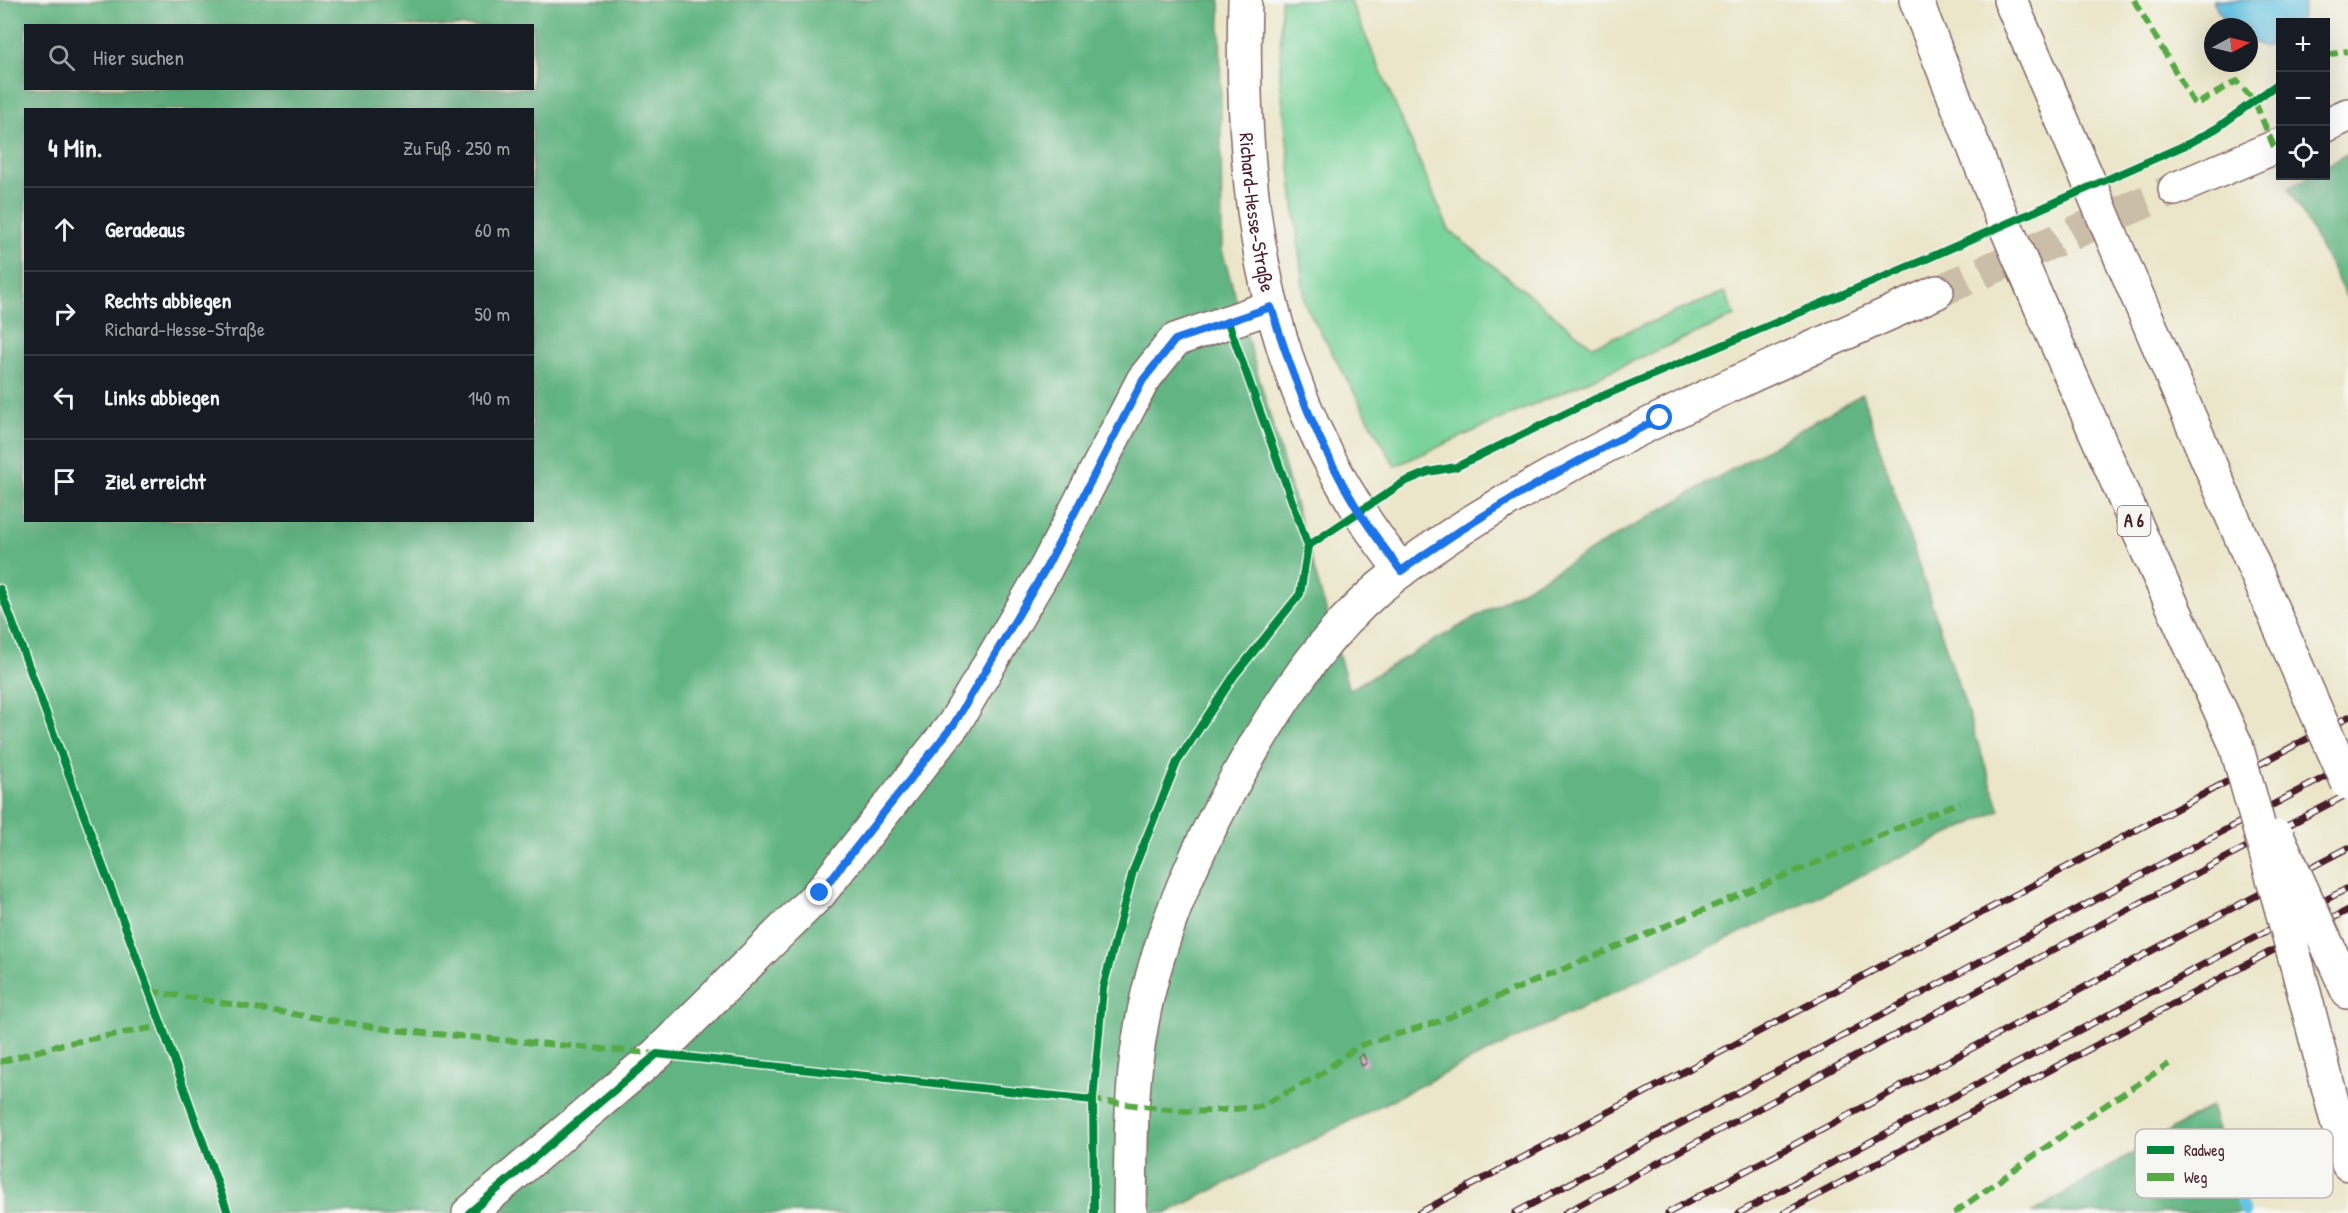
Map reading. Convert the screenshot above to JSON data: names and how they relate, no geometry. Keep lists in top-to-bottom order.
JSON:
{
  "streets": {
    "main road": ["Richard-Hesse-Straße", "A 6"]
  },
  "legend": ["Radweg", "Weg"],
  "north": "right",
  "page": {
    "map_buttons": ["+", "−"],
    "search": "Hier suchen",
    "heading": ["4 Min.", "Zu Fuß · 250 m"],
    "list": [
      ["Geradeaus", "60 m"],
      ["Rechts abbiegen", "Richard-Hesse-Straße", "50 m"],
      ["Links abbiegen", "140 m"],
      "Ziel erreicht"
    ]
  }
}
